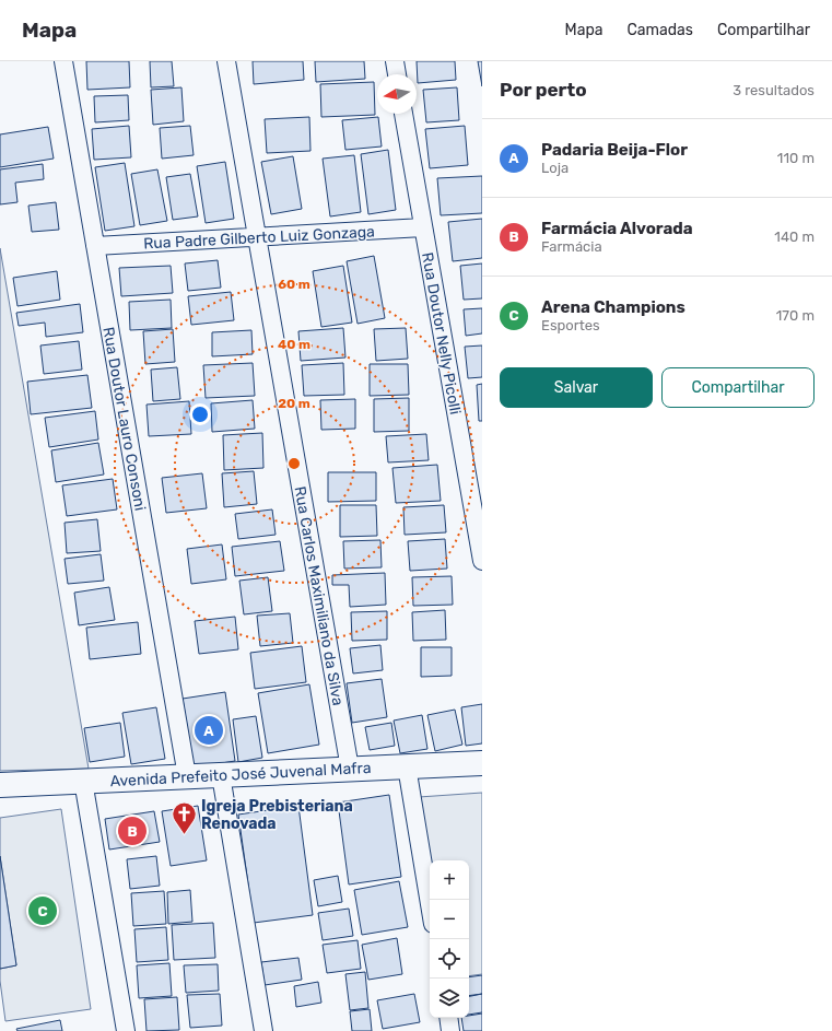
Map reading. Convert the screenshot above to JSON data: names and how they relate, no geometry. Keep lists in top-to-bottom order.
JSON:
{
  "streets": {
    "main road": ["Avenida Prefeito José Juvenal Mafra"],
    "street": [
      "Rua Padre Gilberto Luiz Gonzaga",
      "Rua Doutor Nelly Picolli",
      "Rua Doutor Lauro Consoni",
      "Rua Carlos Maximiliano da Silva"
    ]
  },
  "crossings": [
    ["Rua Padre Gilberto Luiz Gonzaga", "Rua Doutor Nelly Picolli"],
    ["Rua Padre Gilberto Luiz Gonzaga", "Rua Doutor Lauro Consoni"],
    ["Rua Padre Gilberto Luiz Gonzaga", "Rua Carlos Maximiliano da Silva"],
    ["Rua Doutor Lauro Consoni", "Avenida Prefeito José Juvenal Mafra"],
    ["Rua Carlos Maximiliano da Silva", "Avenida Prefeito José Juvenal Mafra"]
  ],
  "places": {
    "church": ["Igreja Prebisteriana Renovada"]
  },
  "north": "left",
  "page": {
    "header": "Mapa",
    "nav": ["Mapa", "Camadas", "Compartilhar"],
    "heading": ["Por perto", "3 resultados"],
    "list": [
      {
        "mark": "A",
        "name": "Padaria Beija-Flor",
        "note": "Loja",
        "value": "110 m"
      },
      {
        "mark": "B",
        "name": "Farmácia Alvorada",
        "note": "Farmácia",
        "value": "140 m"
      },
      {
        "mark": "C",
        "name": "Arena Champions",
        "note": "Esportes",
        "value": "170 m"
      }
    ],
    "buttons": ["Salvar", "Compartilhar"],
    "pins": ["A", "B", "C"],
    "map_buttons": ["+", "−"]
  },
  "rings": ["60 m", "40 m", "20 m"]
}
